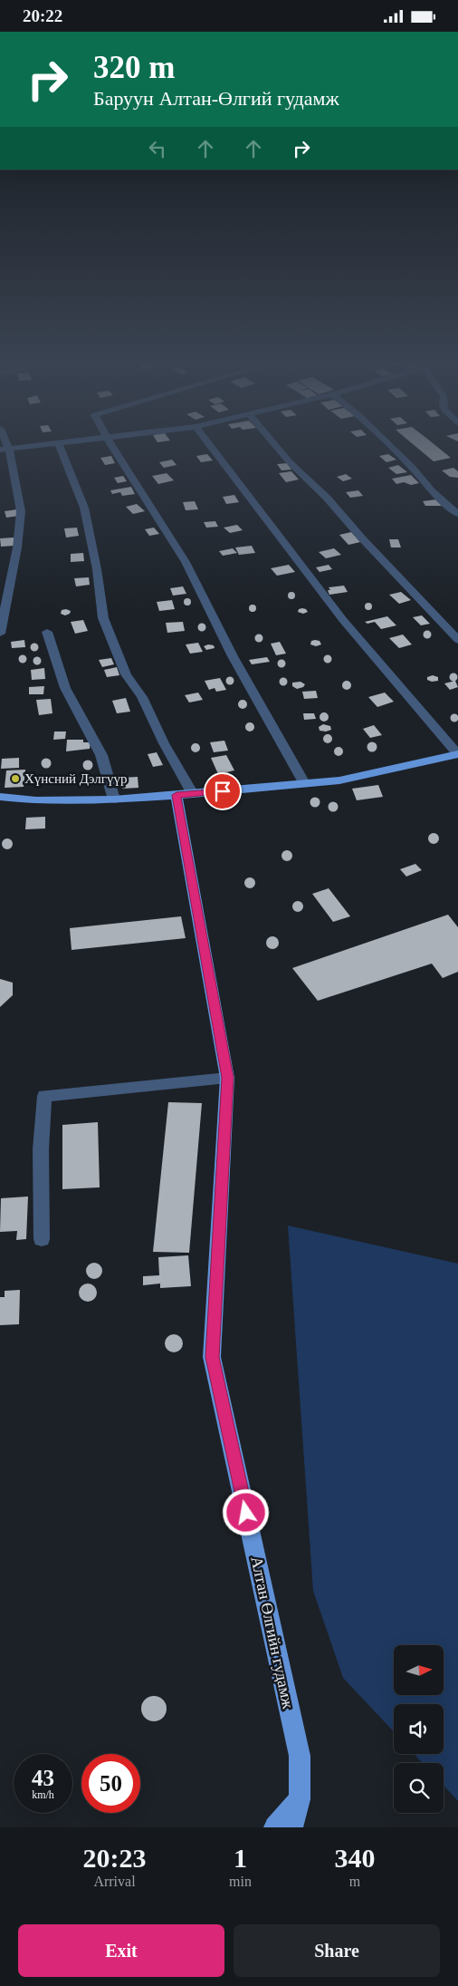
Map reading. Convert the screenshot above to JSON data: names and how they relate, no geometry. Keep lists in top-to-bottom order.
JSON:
{
  "streets": {
    "main road": ["Алтан Өлгийн гудамж"]
  },
  "places": ["Хүнсний Дэлгүүр"],
  "north": "right",
  "page": {
    "status": "20:22",
    "turn": ["320 m", "Баруун Алтан-Өлгий гудамж"],
    "speed": "43 km/h",
    "limit": "50",
    "eta": [
      "20:23",
      "Arrival",
      "1",
      "min",
      "340",
      "m"
    ],
    "buttons": ["Exit", "Share"]
  }
}
